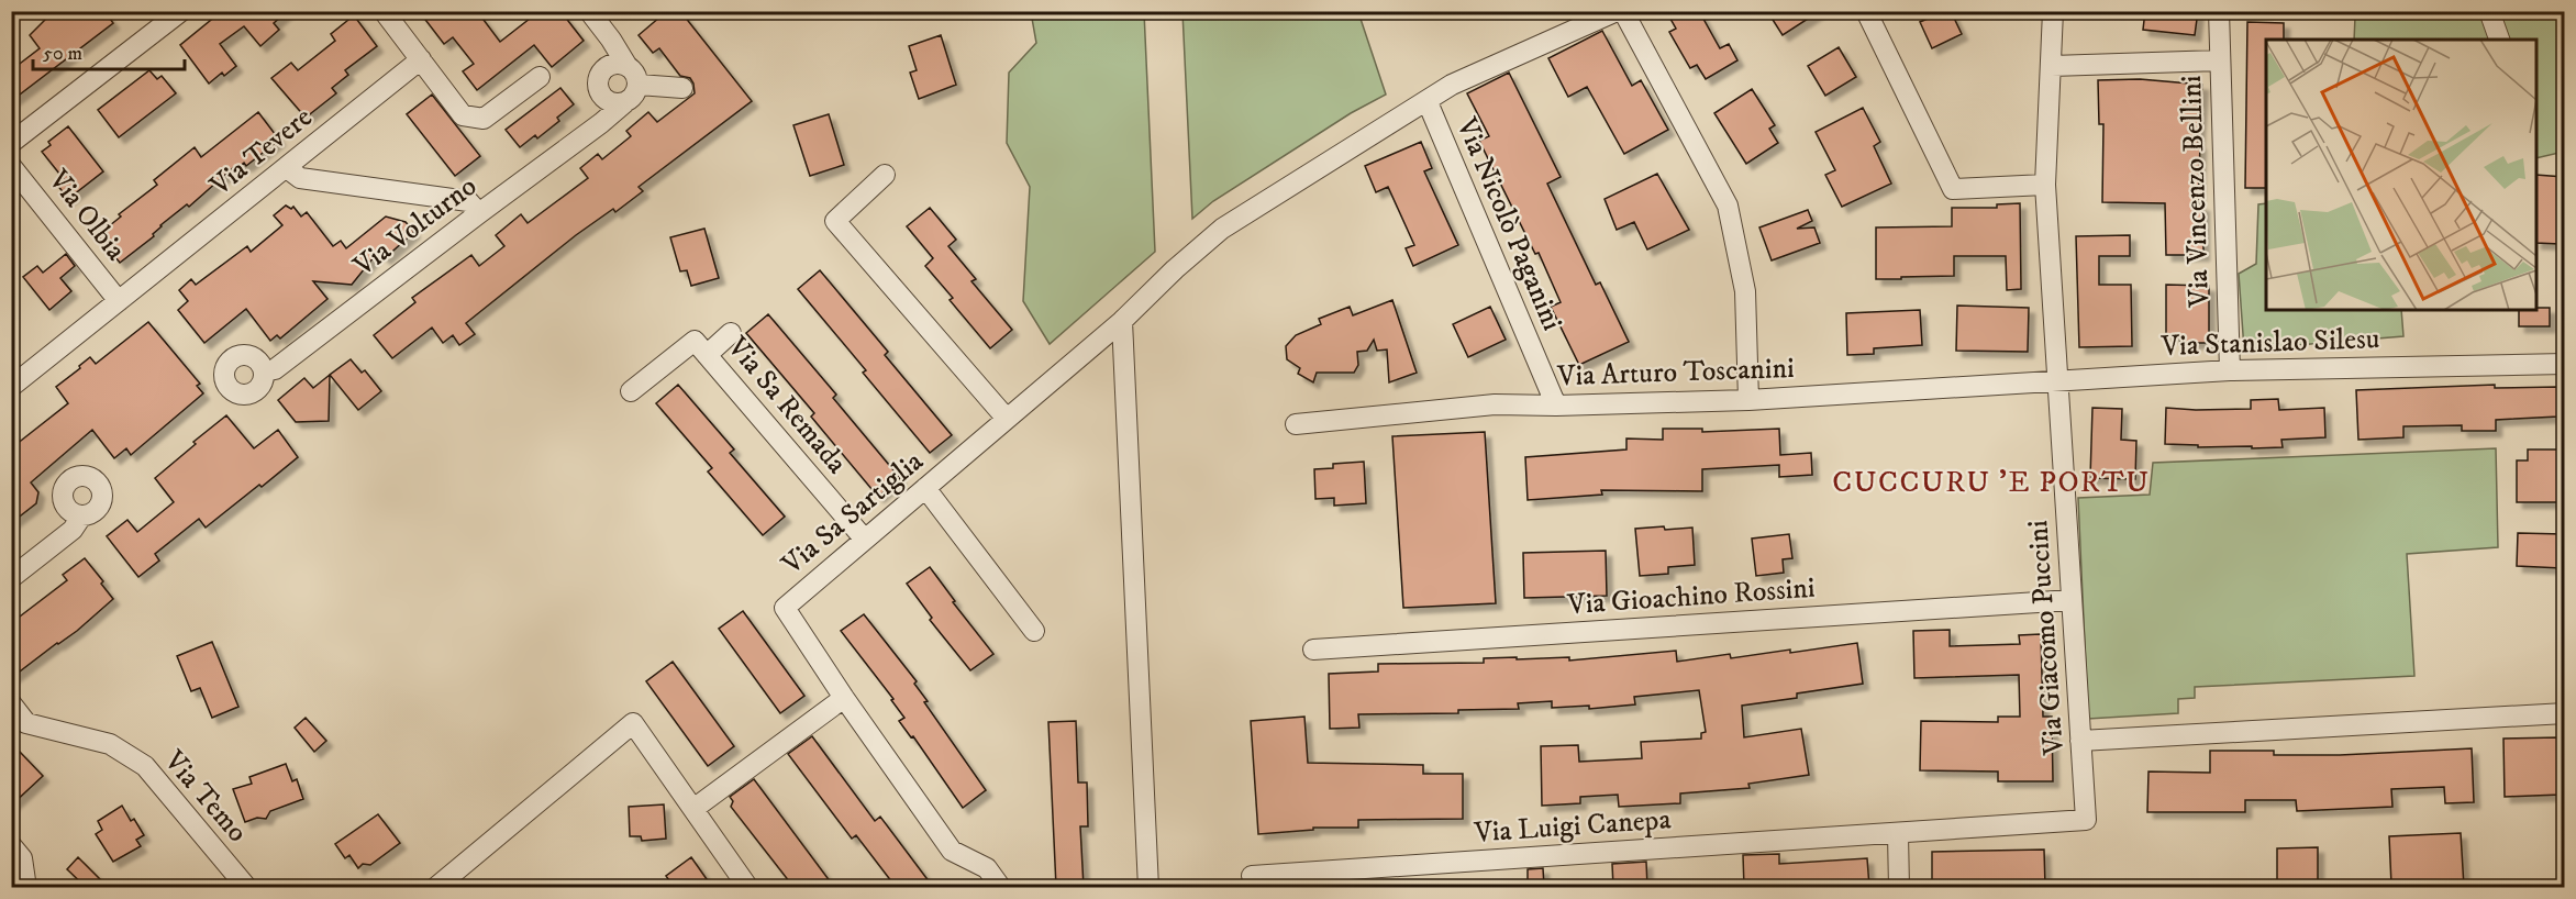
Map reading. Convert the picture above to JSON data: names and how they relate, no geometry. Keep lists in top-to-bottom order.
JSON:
{
  "streets": {
    "street": [
      "Via Tevere",
      "Via Vincenzo Bellini",
      "Via Olbia",
      "Via Nicolò Paganini",
      "Via Volturno",
      "Via Stanislao Silesu",
      "Via Arturo Toscanini",
      "Via Sa Remada",
      "Via Sa Sartiglia",
      "Via Gioachino Rossini",
      "Via Giacomo Puccini",
      "Via Temo",
      "Via Luigi Canepa"
    ]
  },
  "crossings": [
    ["Via Tevere", "Via Olbia"],
    ["Via Vincenzo Bellini", "Via Stanislao Silesu"],
    ["Via Nicolò Paganini", "Via Arturo Toscanini"],
    ["Via Nicolò Paganini", "Via Sa Sartiglia"],
    ["Via Stanislao Silesu", "Via Arturo Toscanini"],
    ["Via Stanislao Silesu", "Via Giacomo Puccini"],
    ["Via Arturo Toscanini", "Via Giacomo Puccini"],
    ["Via Sa Remada", "Via Sa Sartiglia"],
    ["Via Gioachino Rossini", "Via Giacomo Puccini"],
    ["Via Giacomo Puccini", "Via Luigi Canepa"]
  ],
  "districts": ["CUCCURU 'E PORTU"],
  "scale_bar": "50 m"
}
